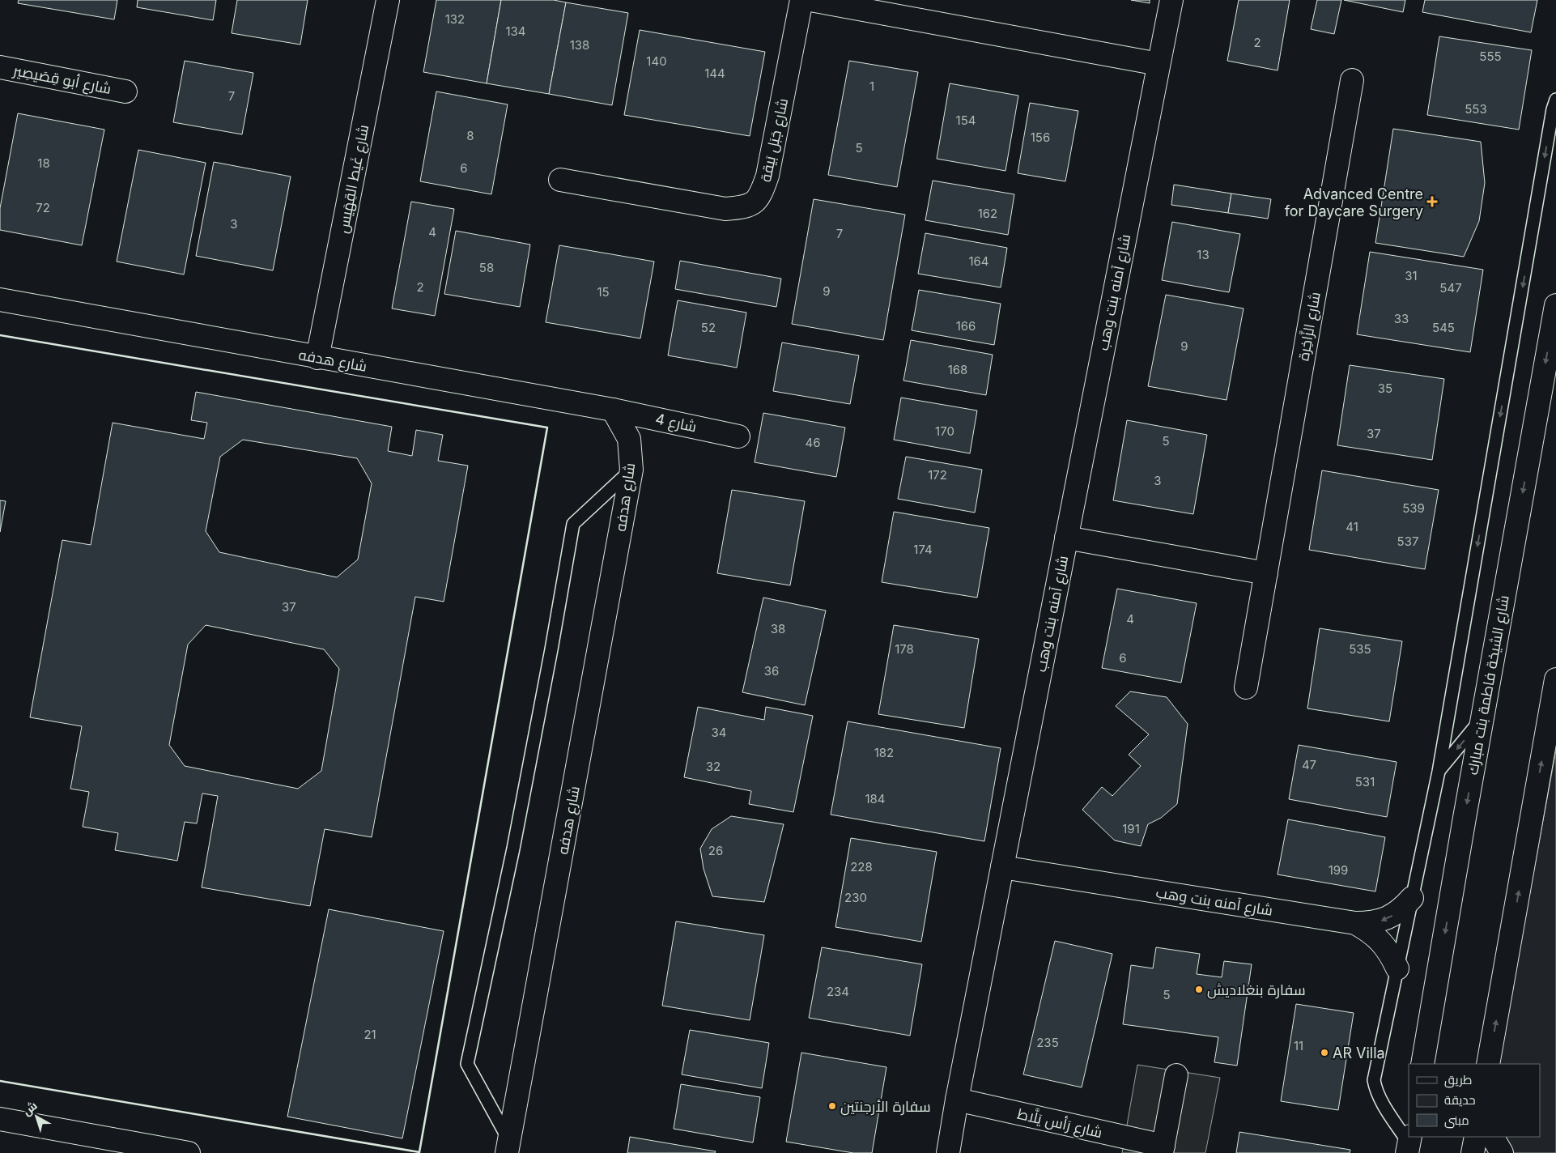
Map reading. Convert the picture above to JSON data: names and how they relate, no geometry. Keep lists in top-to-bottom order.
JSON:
{
  "streets": {
    "street": [
      "شارع أبو قِصَيصِير",
      "شارع جَبَل بَيقة",
      "شارع غَيط القِهَيس",
      "شارع آمنه بنت وهب",
      "شارع الزَّاخِرة",
      "شارع هدفه",
      "شارع 4",
      "شارع الشيخة فاطمة بنت مبارك",
      "شارع رَأس يَلَّاط"
    ]
  },
  "crossings": [
    ["شارع غَيط القِهَيس", "شارع هدفه"],
    ["شارع آمنه بنت وهب", "شارع رَأس يَلَّاط"],
    ["شارع هدفه", "شارع 4"]
  ],
  "places": {
    "health": ["Advanced Centre for Daycare Surgery"],
    "other": ["سفارة بنغلاديش", "AR Villa", "سفارة الأرجنتين"]
  },
  "house_numbers": [
    "132",
    "134",
    "2",
    "138",
    "555",
    "140",
    "144",
    "1",
    "7",
    "553",
    "154",
    "8",
    "156",
    "5",
    "18",
    "6",
    "72",
    "162",
    "3",
    "4",
    "7",
    "13",
    "164",
    "58",
    "31",
    "2",
    "547",
    "9",
    "15",
    "33",
    "166",
    "52",
    "545",
    "9",
    "168",
    "35",
    "170",
    "37",
    "5",
    "46",
    "172",
    "3",
    "539",
    "41",
    "537",
    "174",
    "37",
    "4",
    "38",
    "178",
    "535",
    "6",
    "36",
    "34",
    "182",
    "47",
    "32",
    "531",
    "184",
    "191",
    "26",
    "228",
    "199",
    "230",
    "234",
    "5",
    "21",
    "235",
    "11"
  ],
  "legend": ["طريق", "حديقة", "مبنى"],
  "north": "top left"
}
